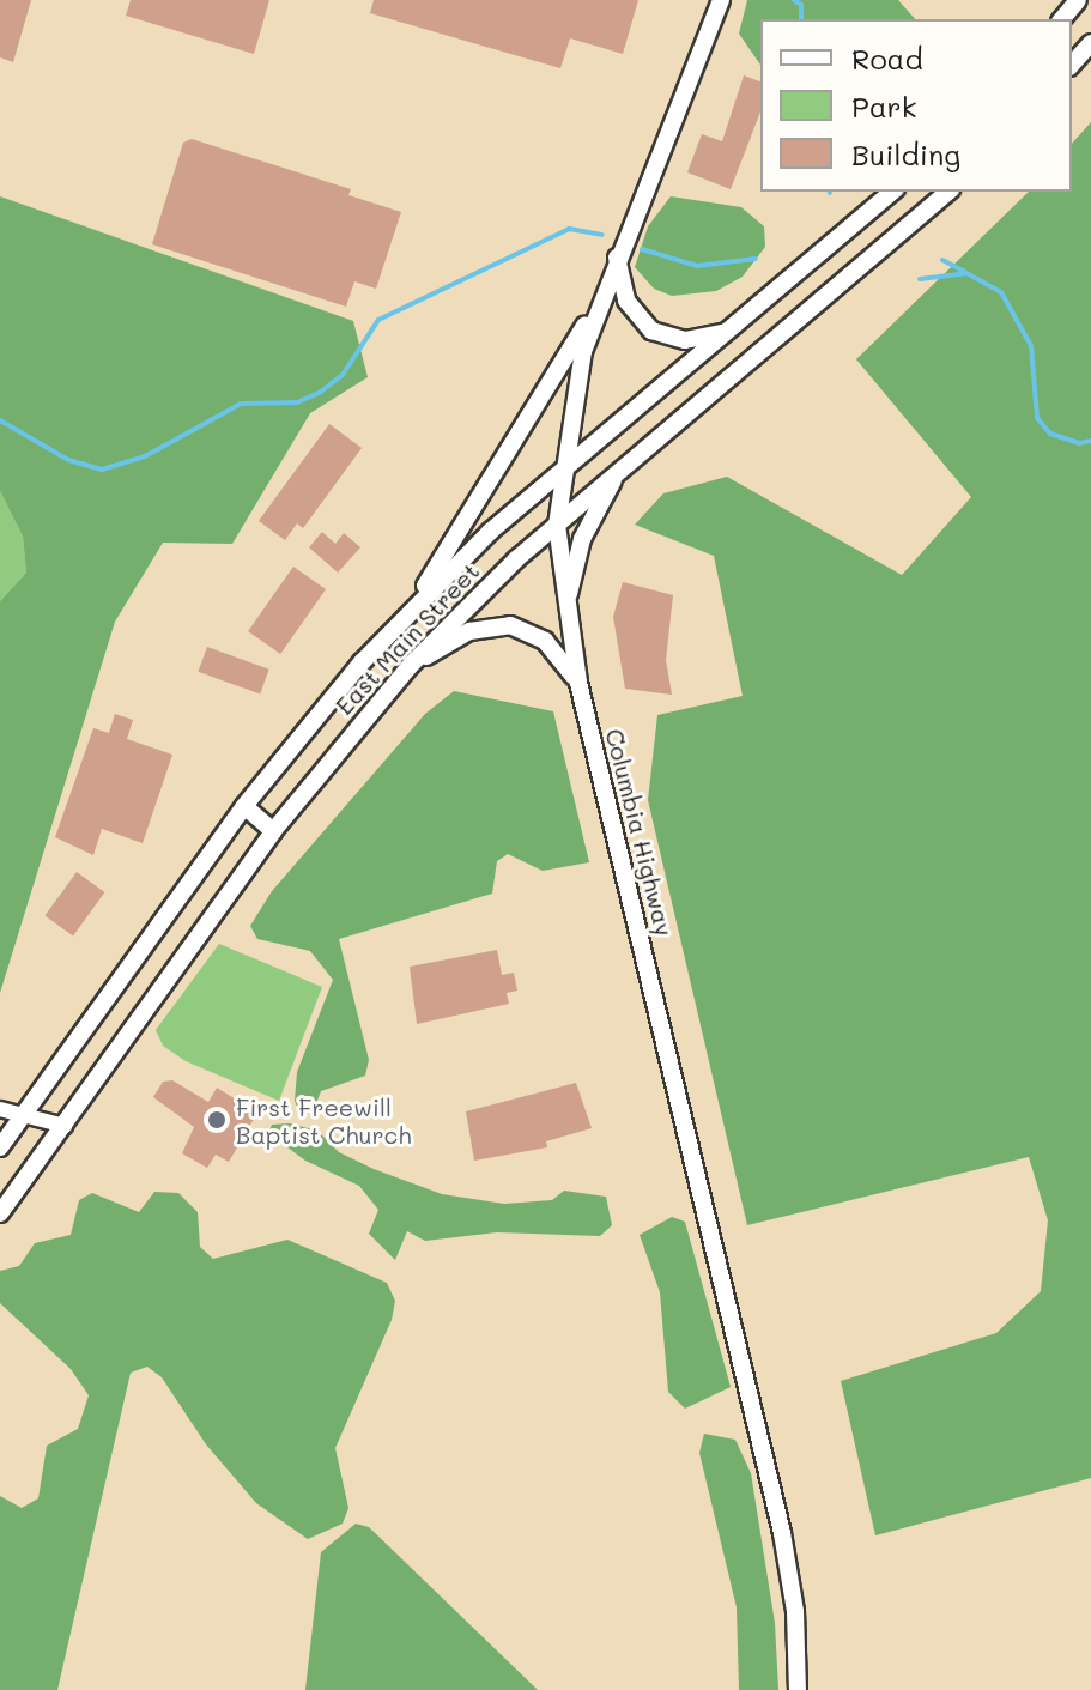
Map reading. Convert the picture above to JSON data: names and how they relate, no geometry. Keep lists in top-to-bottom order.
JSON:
{
  "streets": {
    "main road": ["East Main Street", "Columbia Highway"]
  },
  "crossings": [
    ["East Main Street", "Columbia Highway"]
  ],
  "places": ["First Freewill Baptist Church"],
  "legend": ["Road", "Park", "Building"]
}
